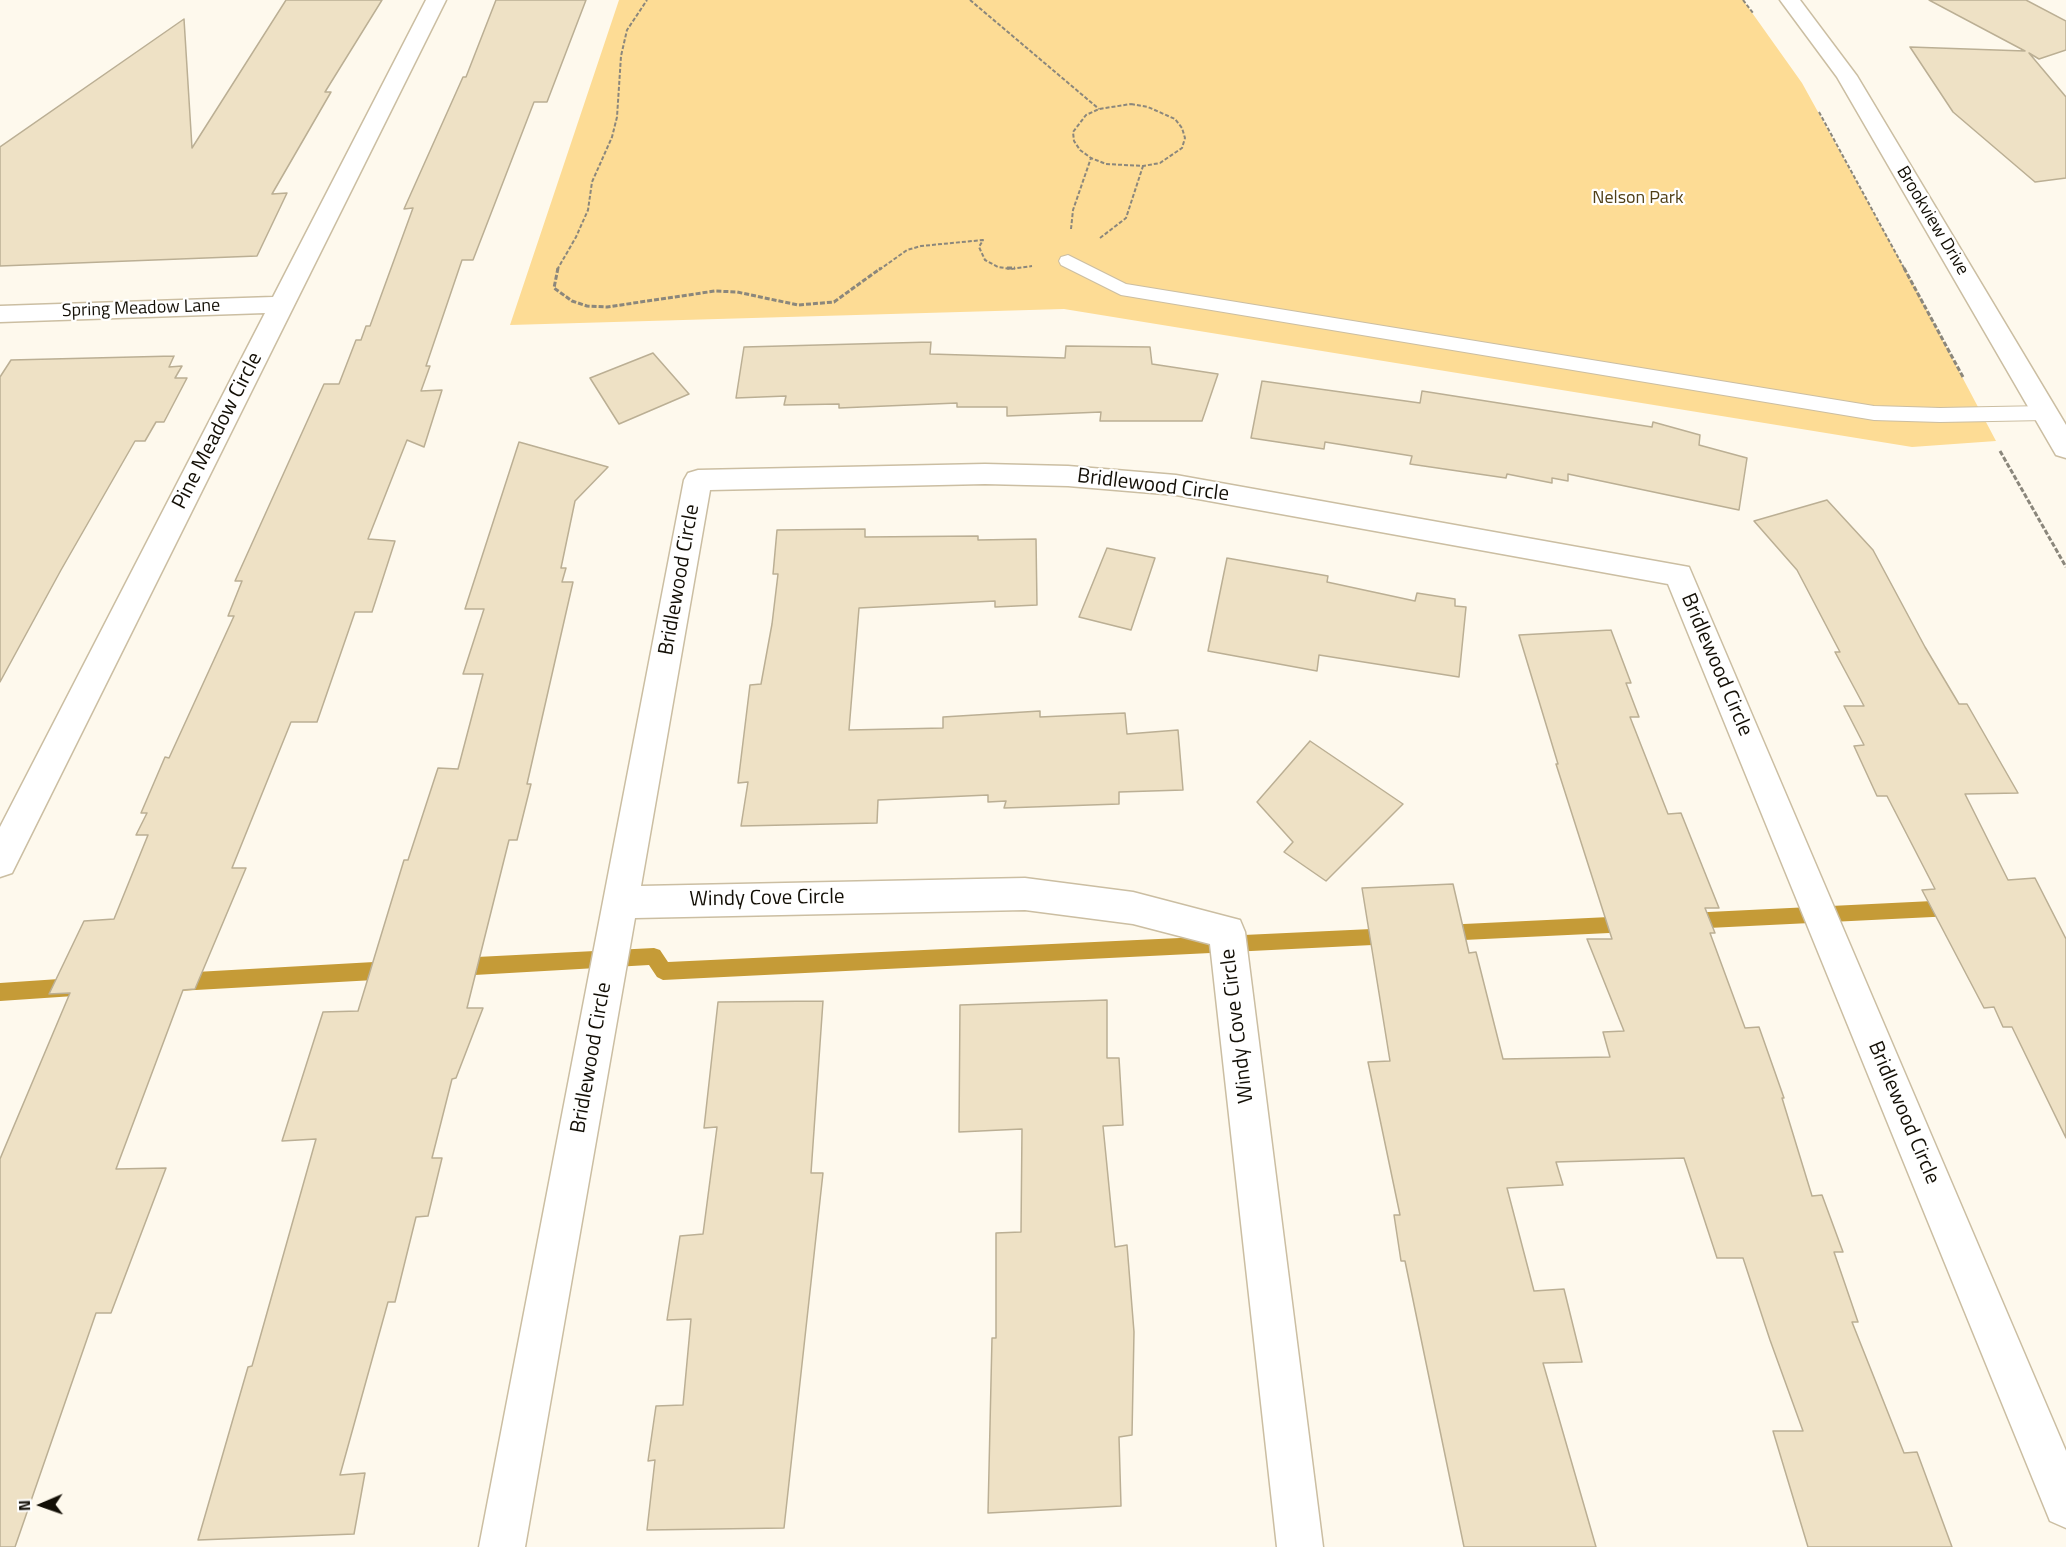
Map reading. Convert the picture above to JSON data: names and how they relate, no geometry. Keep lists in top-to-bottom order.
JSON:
{
  "streets": {
    "street": [
      "Brookview Drive",
      "Spring Meadow Lane",
      "Pine Meadow Circle",
      "Bridlewood Circle",
      "Windy Cove Circle"
    ]
  },
  "crossings": [
    ["Spring Meadow Lane", "Pine Meadow Circle"],
    ["Bridlewood Circle", "Windy Cove Circle"]
  ],
  "parks": ["Nelson Park"],
  "north": "left"
}
